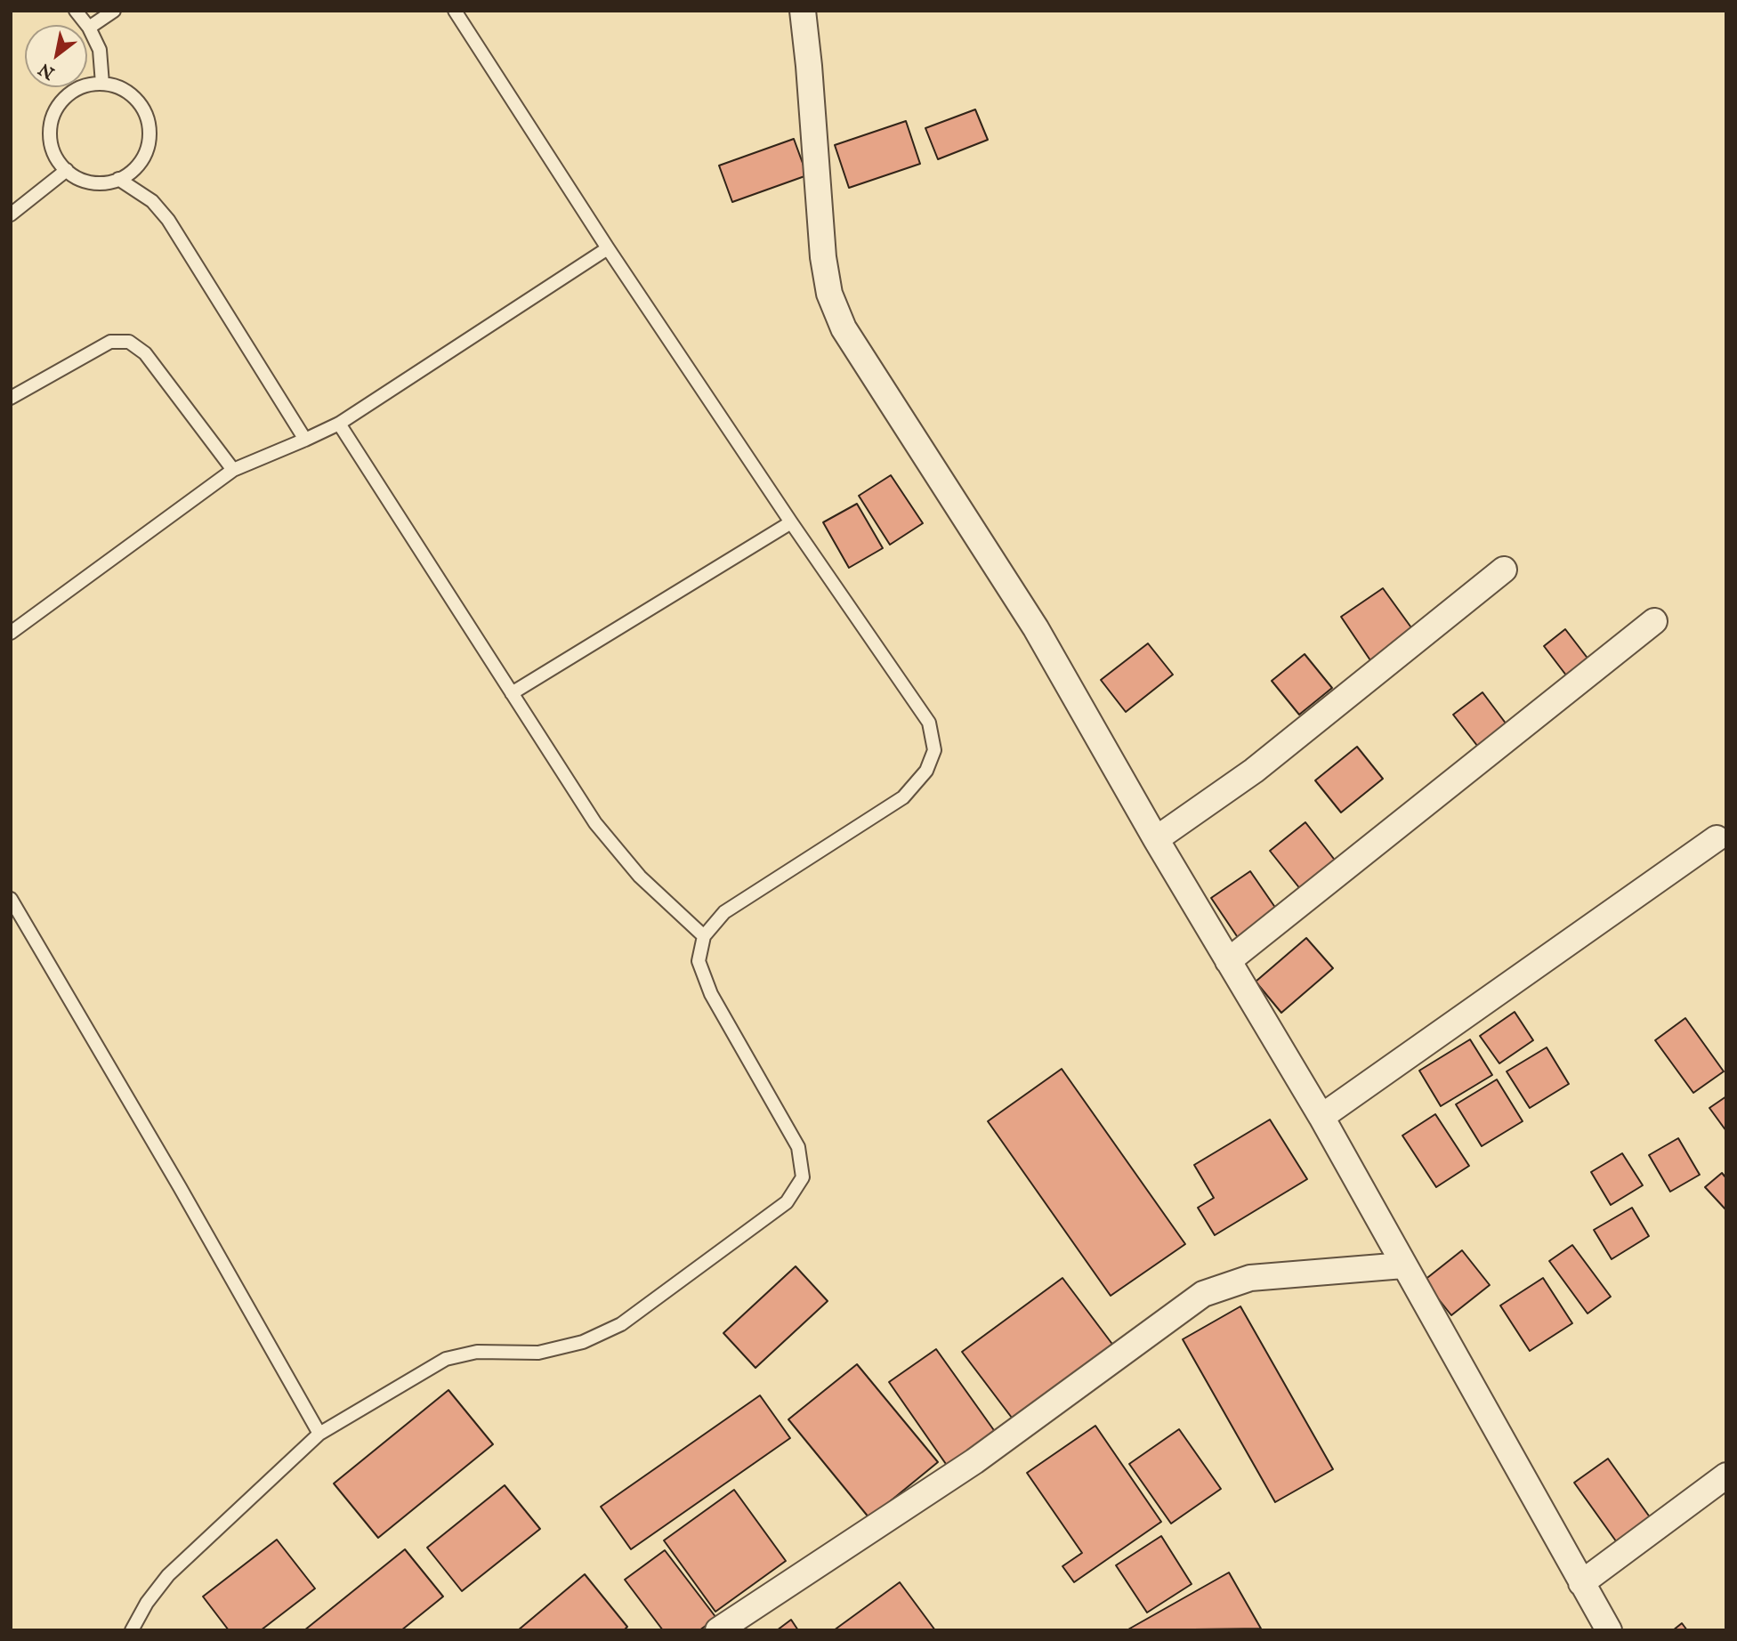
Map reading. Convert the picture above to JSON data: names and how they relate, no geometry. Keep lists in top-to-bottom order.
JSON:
{
  "north": "bottom left"
}
